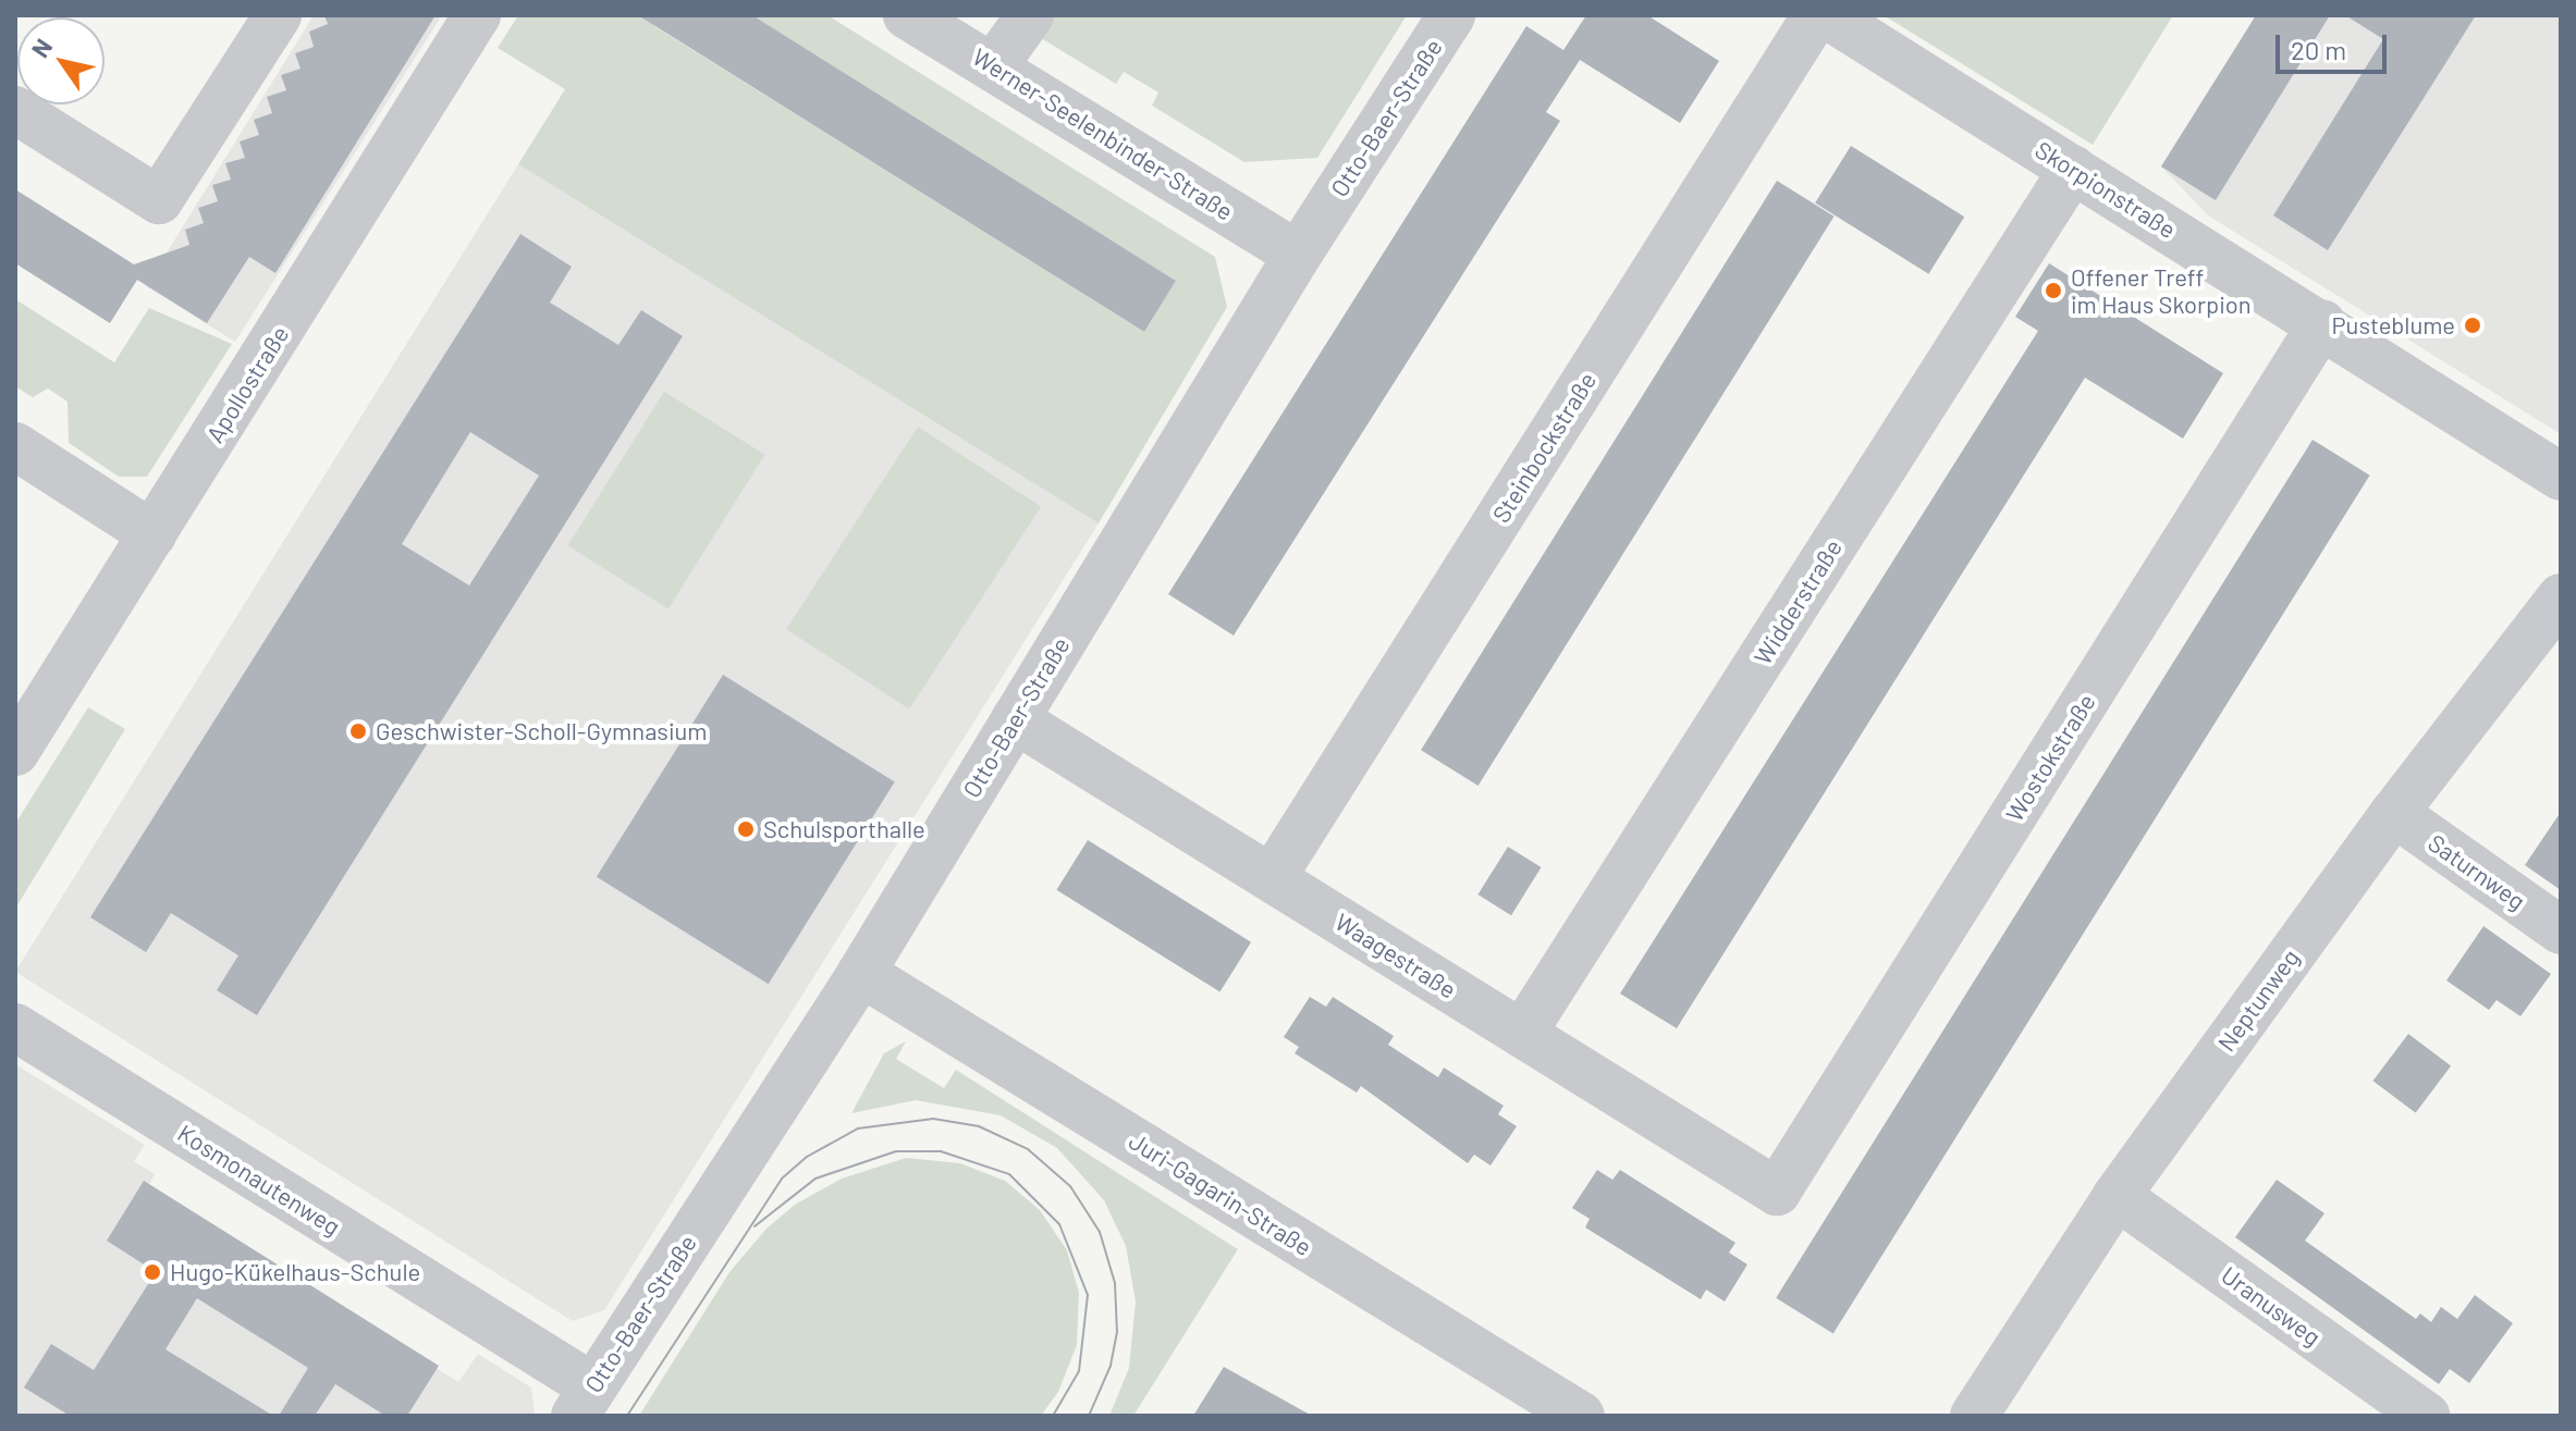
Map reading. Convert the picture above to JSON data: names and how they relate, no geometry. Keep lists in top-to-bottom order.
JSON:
{
  "streets": {
    "street": [
      "Otto-Baer-Straße",
      "Werner-Seelenbinder-Straße",
      "Skorpionstraße",
      "Apollostraße",
      "Steinbockstraße",
      "Widderstraße",
      "Wostokstraße",
      "Saturnweg",
      "Waagestraße",
      "Neptunweg",
      "Kosmonautenweg",
      "Juri-Gagarin-Straße",
      "Uranusweg"
    ]
  },
  "crossings": [
    ["Otto-Baer-Straße", "Werner-Seelenbinder-Straße"],
    ["Otto-Baer-Straße", "Waagestraße"],
    ["Otto-Baer-Straße", "Kosmonautenweg"],
    ["Otto-Baer-Straße", "Juri-Gagarin-Straße"],
    ["Skorpionstraße", "Widderstraße"],
    ["Skorpionstraße", "Wostokstraße"],
    ["Steinbockstraße", "Waagestraße"],
    ["Widderstraße", "Waagestraße"],
    ["Wostokstraße", "Waagestraße"],
    ["Saturnweg", "Neptunweg"],
    ["Neptunweg", "Uranusweg"]
  ],
  "places": [
    "Offener Treff im Haus Skorpion",
    "Pusteblume",
    "Geschwister-Scholl-Gymnasium",
    "Schulsporthalle",
    "Hugo-Kükelhaus-Schule"
  ],
  "scale_bar": "20 m",
  "north": "top left"
}
